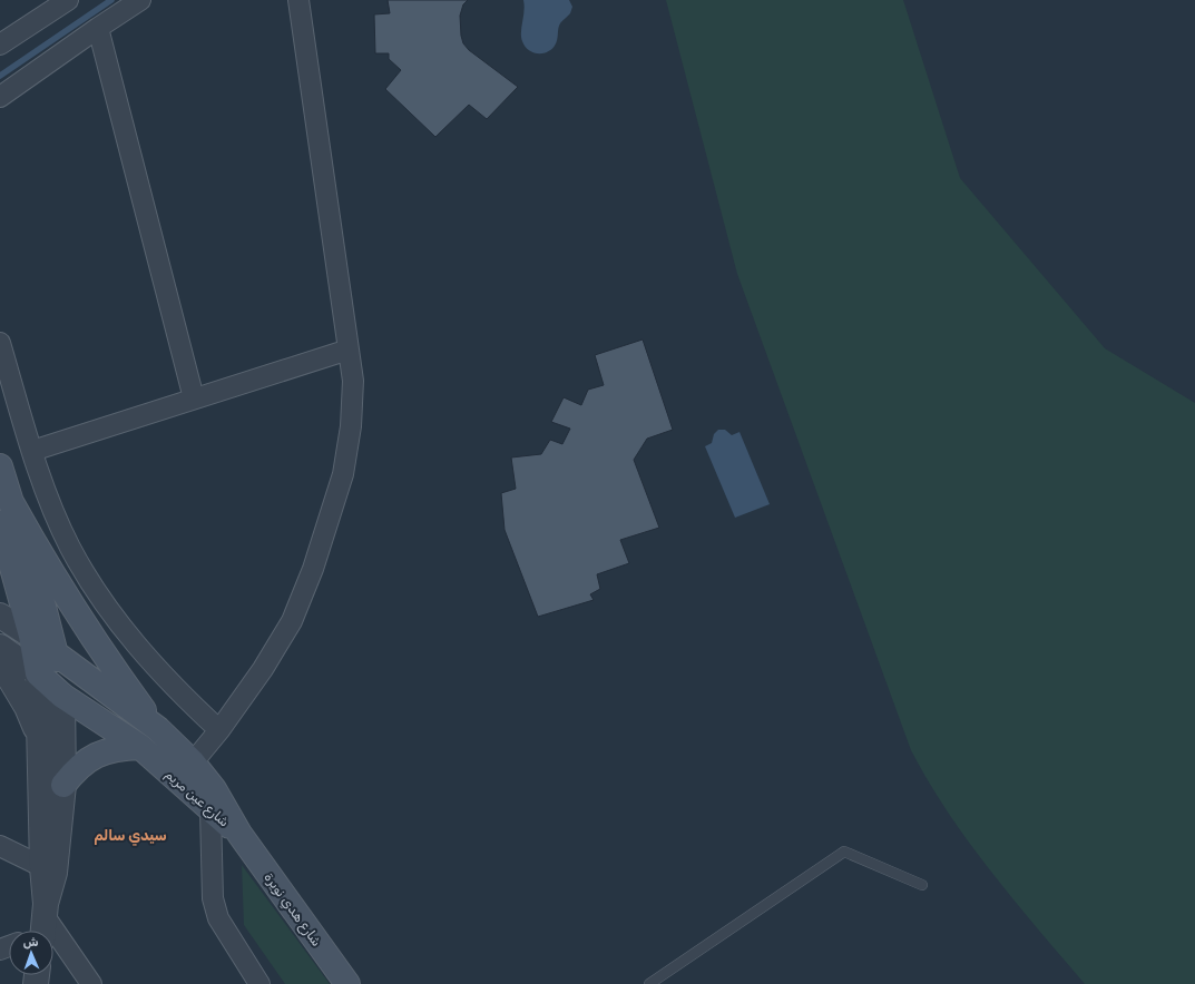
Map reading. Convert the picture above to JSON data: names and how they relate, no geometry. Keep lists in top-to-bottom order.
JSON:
{
  "streets": {
    "main road": ["شارع عين مريم", "شارع هدي نويرة"]
  },
  "crossings": [
    ["شارع عين مريم", "شارع هدي نويرة"]
  ],
  "districts": ["سيدي سالم"],
  "north": "top"
}
